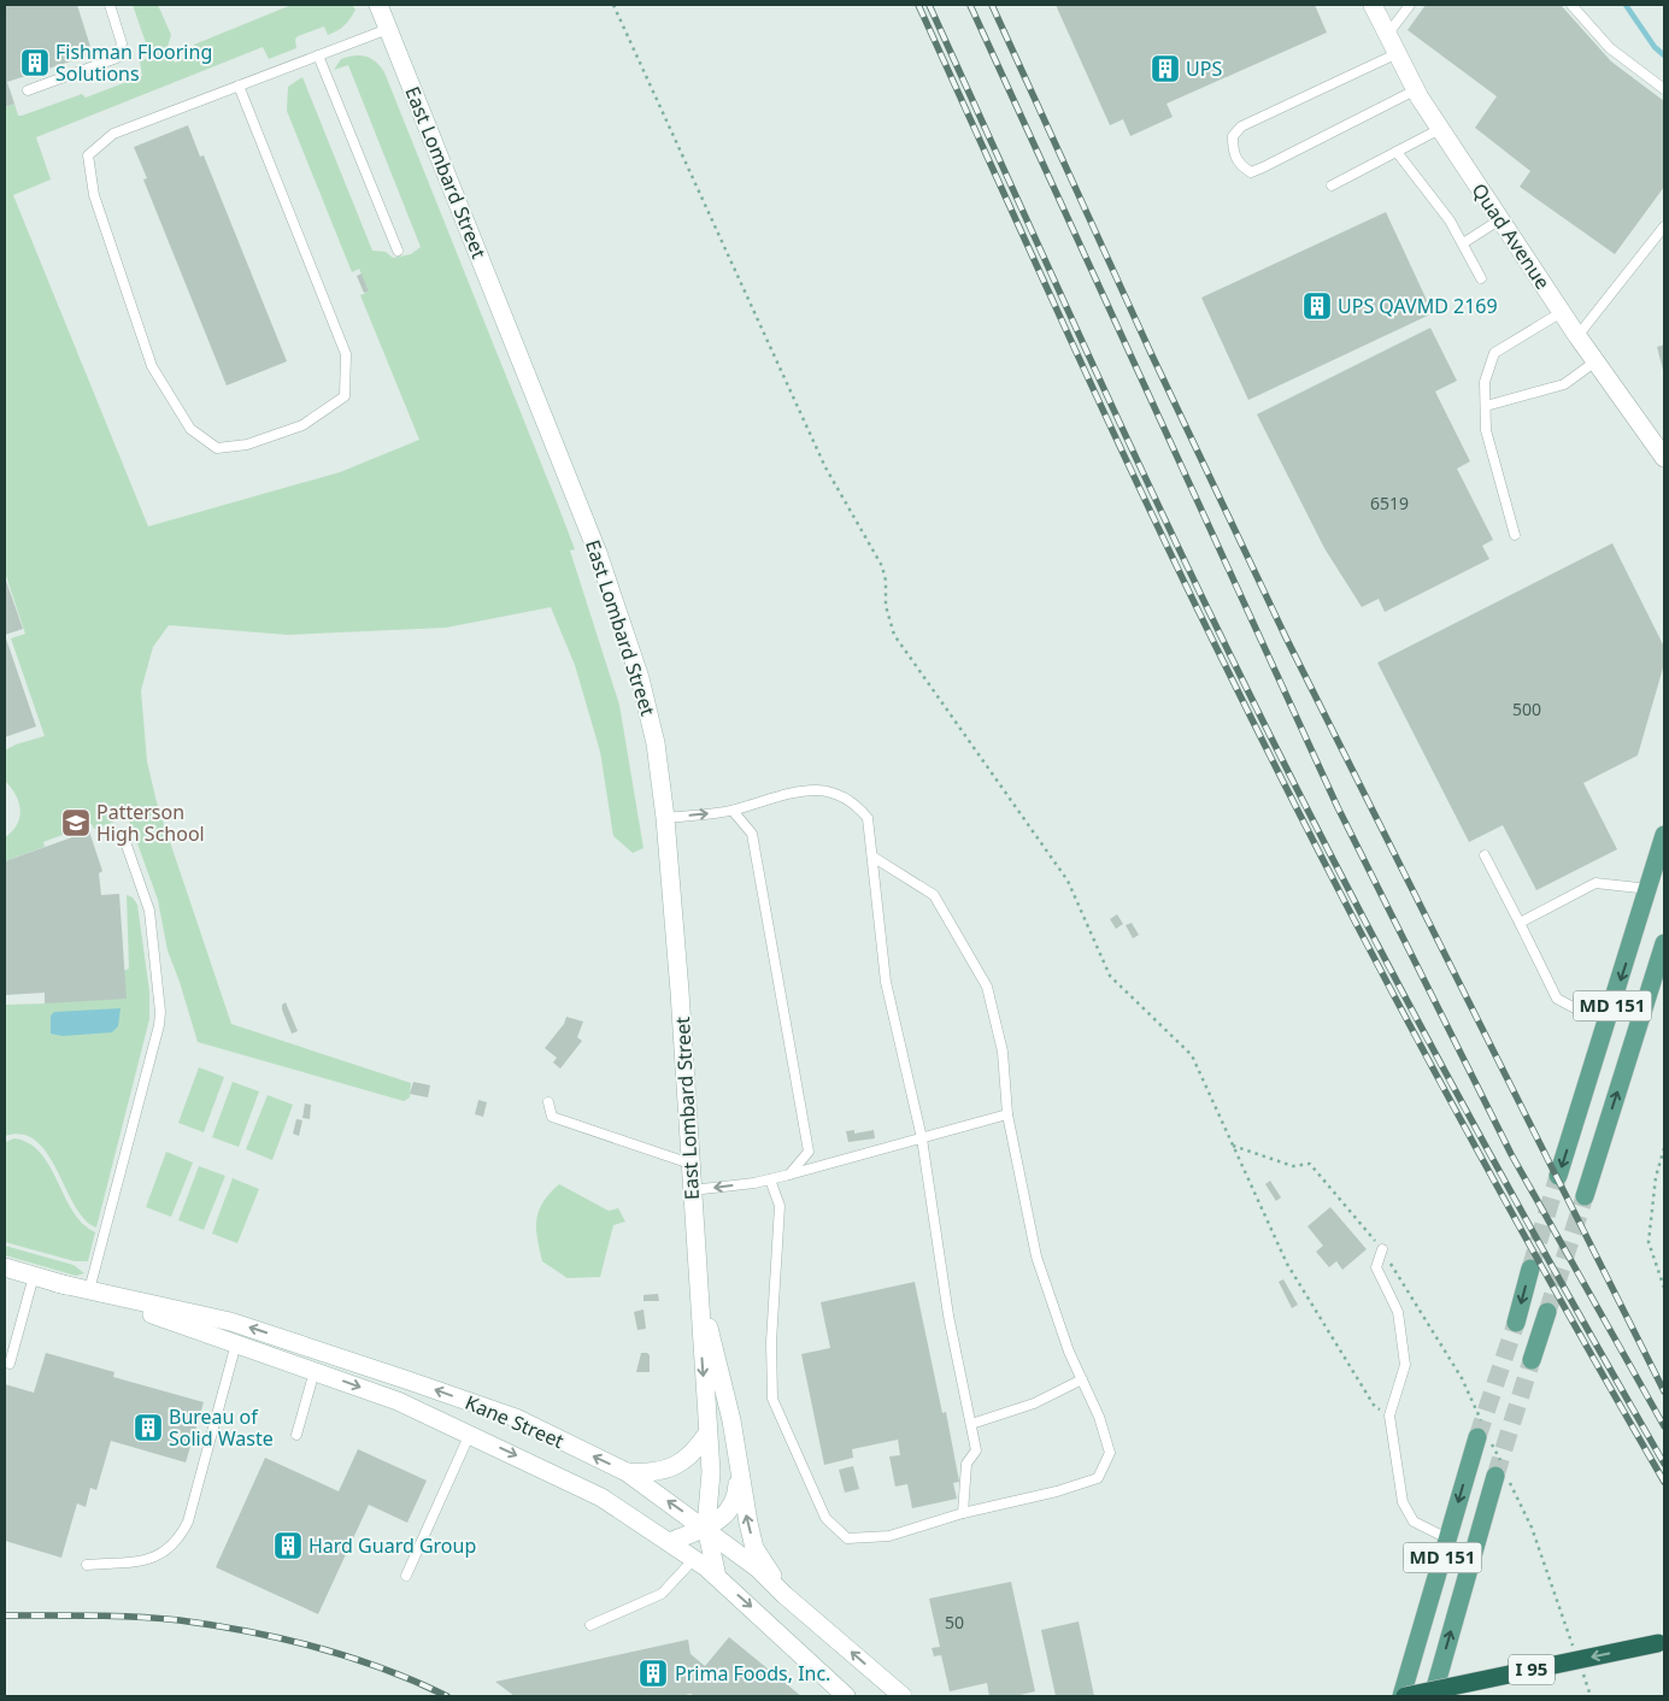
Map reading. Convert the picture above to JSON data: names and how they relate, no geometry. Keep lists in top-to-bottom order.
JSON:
{
  "streets": {
    "highway": ["I 95"],
    "main road": [
      "East Lombard Street",
      "Quad Avenue",
      "MD 151",
      "Kane Street"
    ]
  },
  "crossings": [
    ["East Lombard Street", "Kane Street"],
    ["MD 151", "I 95"]
  ],
  "places": {
    "building": [
      "Fishman Flooring Solutions",
      "UPS",
      "UPS QAVMD 2169",
      "Bureau of Solid Waste",
      "Hard Guard Group",
      "Prima Foods, Inc."
    ],
    "school or university": ["Patterson High School"]
  },
  "house_numbers": ["6519", "500", "50"]
}
